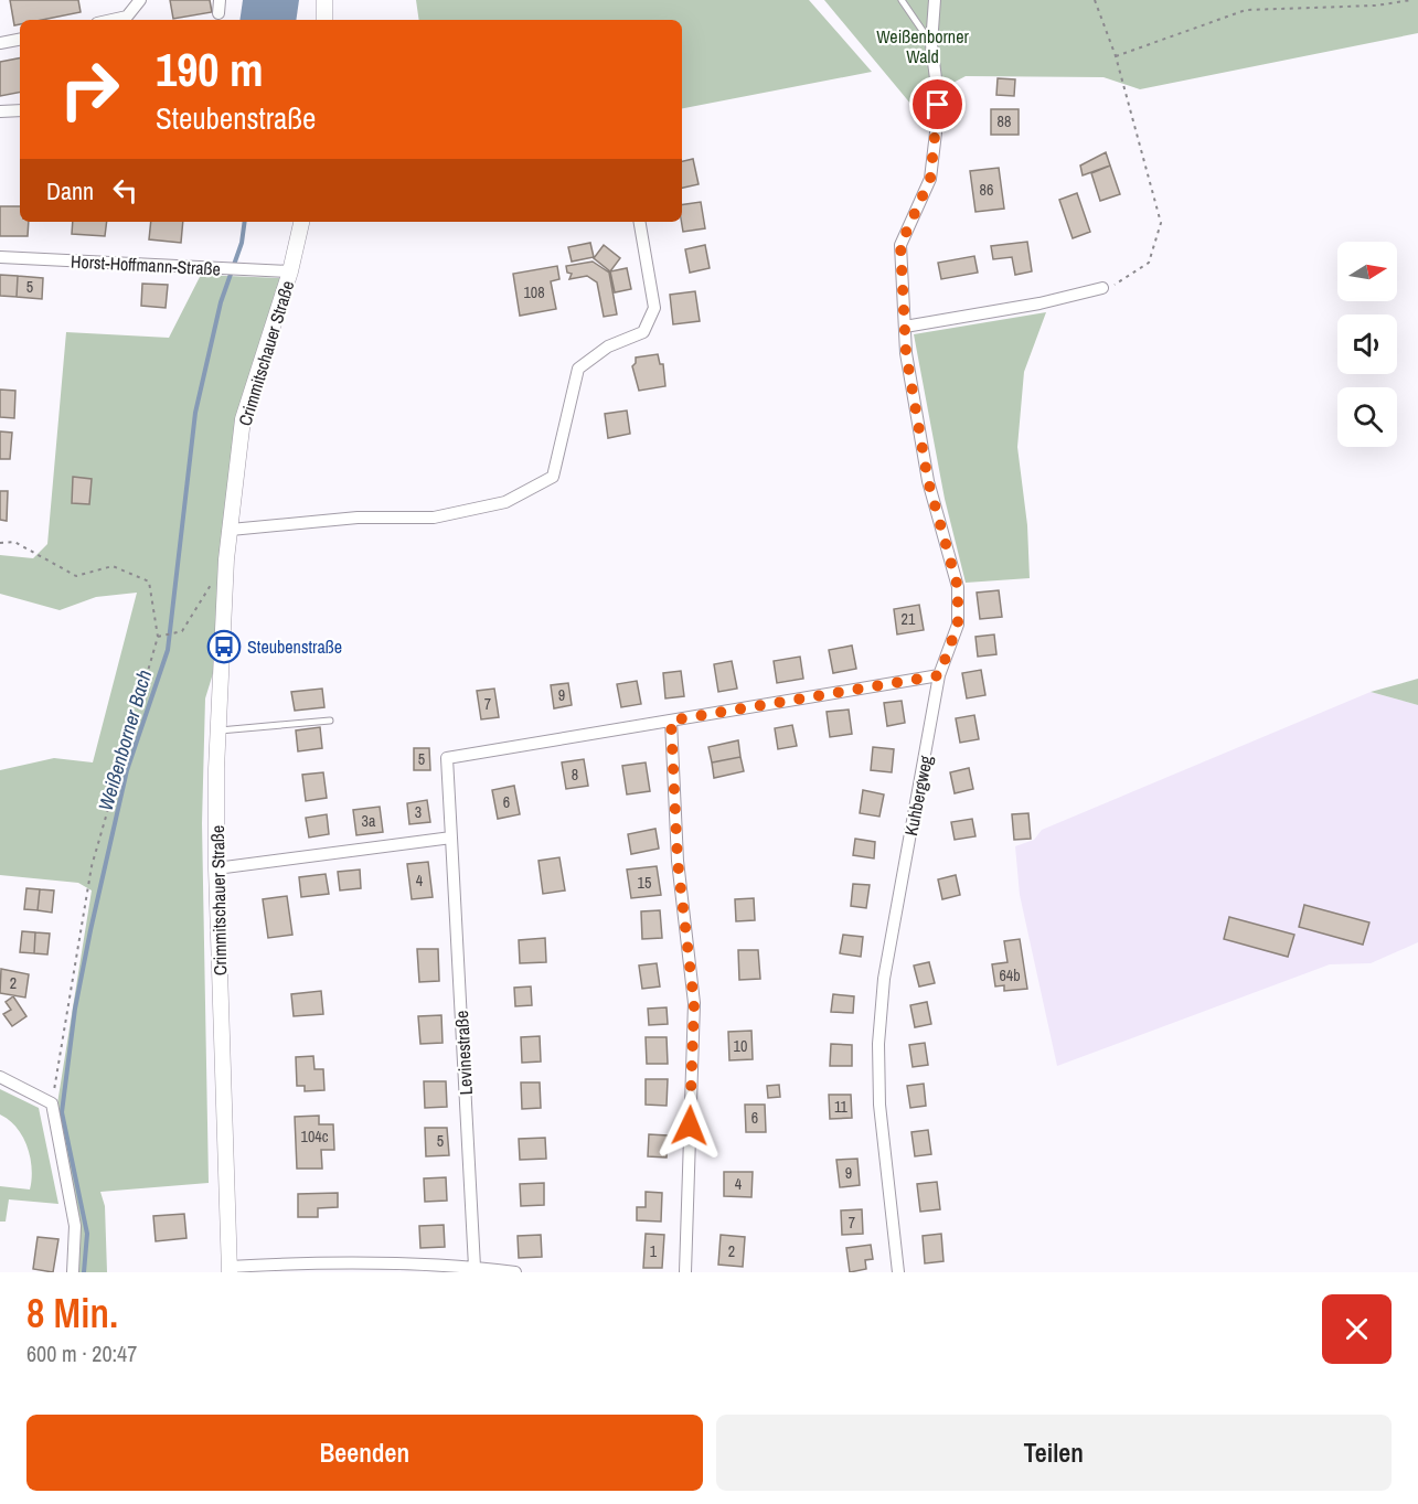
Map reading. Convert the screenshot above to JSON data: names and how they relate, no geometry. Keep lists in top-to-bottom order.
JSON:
{
  "streets": {
    "main road": ["Crimmitschauer Straße"],
    "street": ["Horst-Hoffmann-Straße", "Kuhbergweg", "Levinestraße"]
  },
  "crossings": [
    ["Horst-Hoffmann-Straße", "Crimmitschauer Straße"]
  ],
  "water": ["Weißenborner Bach"],
  "parks": ["Weißenborner Wald"],
  "places": {
    "bus stop": ["Steubenstraße"]
  },
  "house_numbers": [
    "88",
    "86",
    "5",
    "108",
    "21",
    "9",
    "7",
    "5",
    "8",
    "6",
    "3",
    "3a",
    "4",
    "15",
    "64b",
    "2",
    "10",
    "11",
    "6",
    "104c",
    "5",
    "9",
    "4",
    "7",
    "1",
    "2"
  ],
  "north": "right",
  "page": {
    "turn": ["190 m", "Steubenstraße"],
    "then": "Dann",
    "heading": ["8 Min.", "600 m · 20:47"],
    "buttons": ["Beenden", "Teilen"]
  }
}
